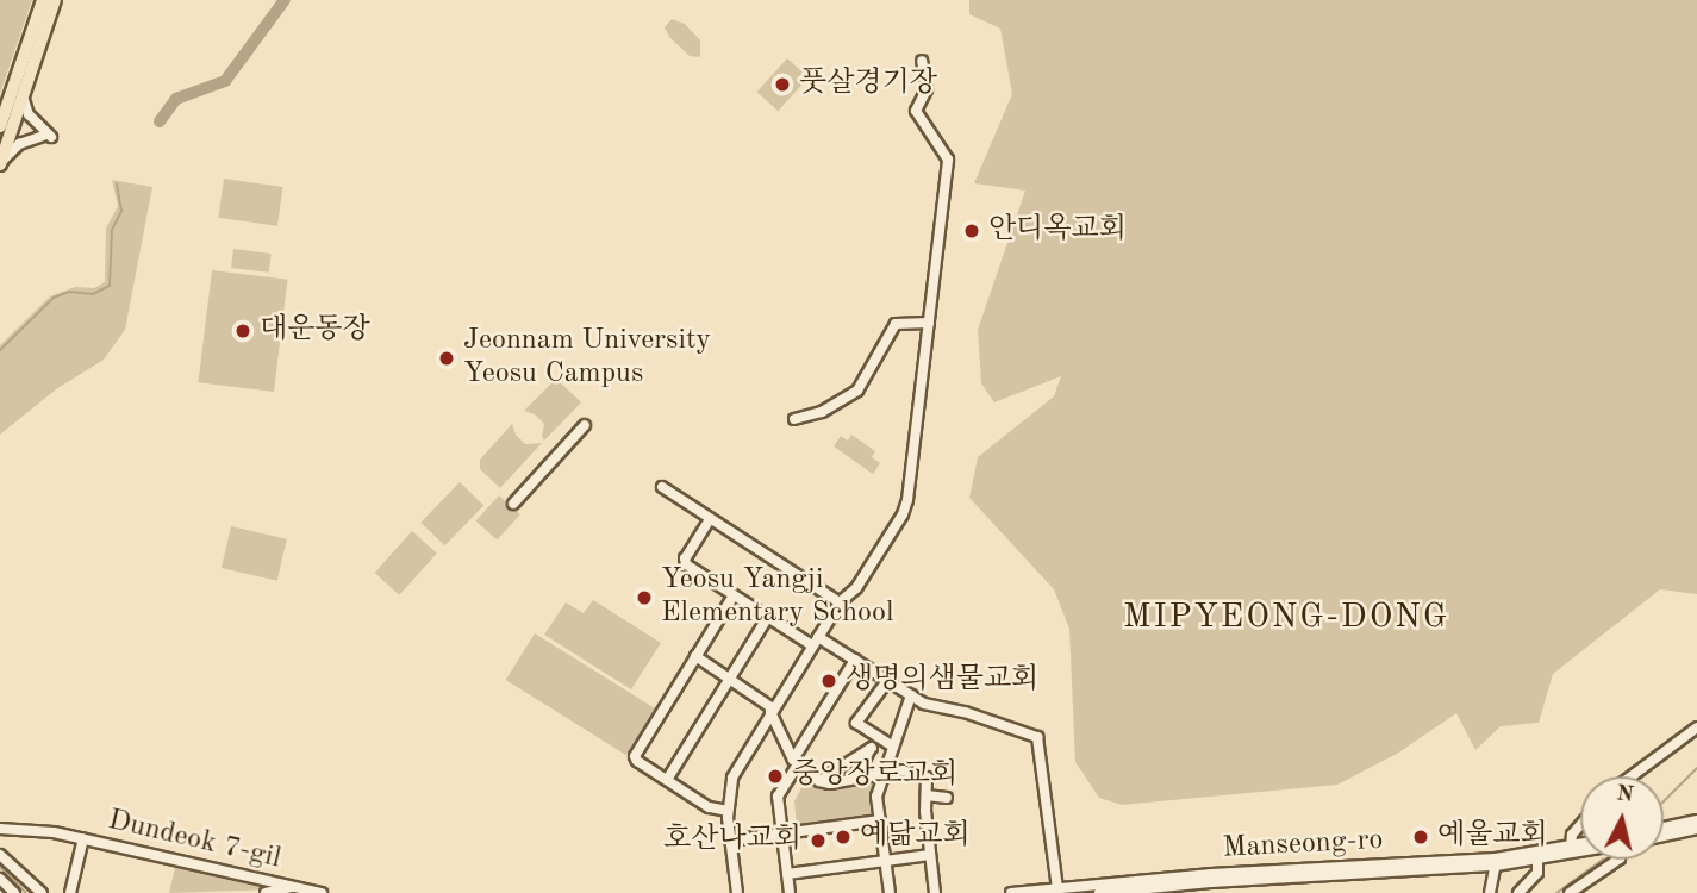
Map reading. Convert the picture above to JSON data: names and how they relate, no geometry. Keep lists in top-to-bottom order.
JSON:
{
  "streets": {
    "street": ["Dundeok 7-gil", "Manseong-ro"]
  },
  "districts": ["MIPYEONG-DONG"],
  "places": [
    "풋살경기장",
    "안디옥교회",
    "대운동장",
    "Jeonnam University Yeosu Campus",
    "Yeosu Yangji Elementary School",
    "생명의샘물교회",
    "중앙장로교회",
    "예닮교회",
    "예울교회",
    "호산나교회"
  ],
  "north": "top"
}
